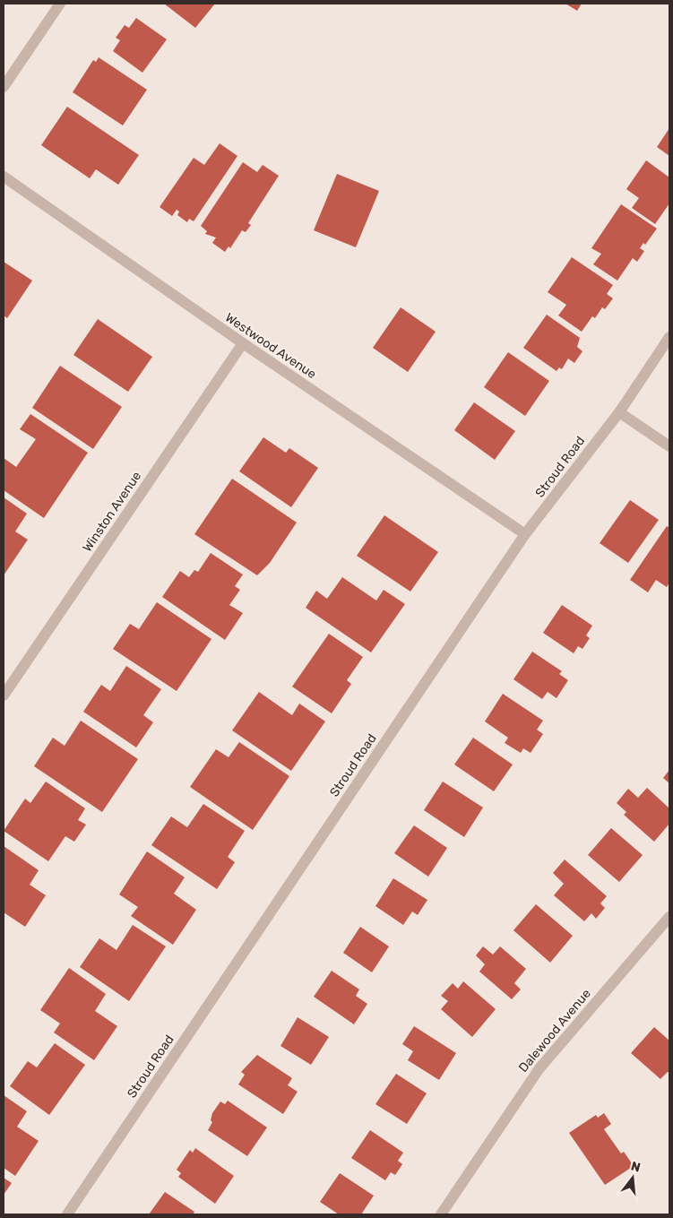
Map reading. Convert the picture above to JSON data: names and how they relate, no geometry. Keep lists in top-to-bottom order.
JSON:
{
  "streets": {
    "street": [
      "Westwood Avenue",
      "Stroud Road",
      "Winston Avenue",
      "Dalewood Avenue"
    ]
  },
  "crossings": [
    ["Westwood Avenue", "Stroud Road"],
    ["Westwood Avenue", "Winston Avenue"]
  ],
  "north": "top"
}
